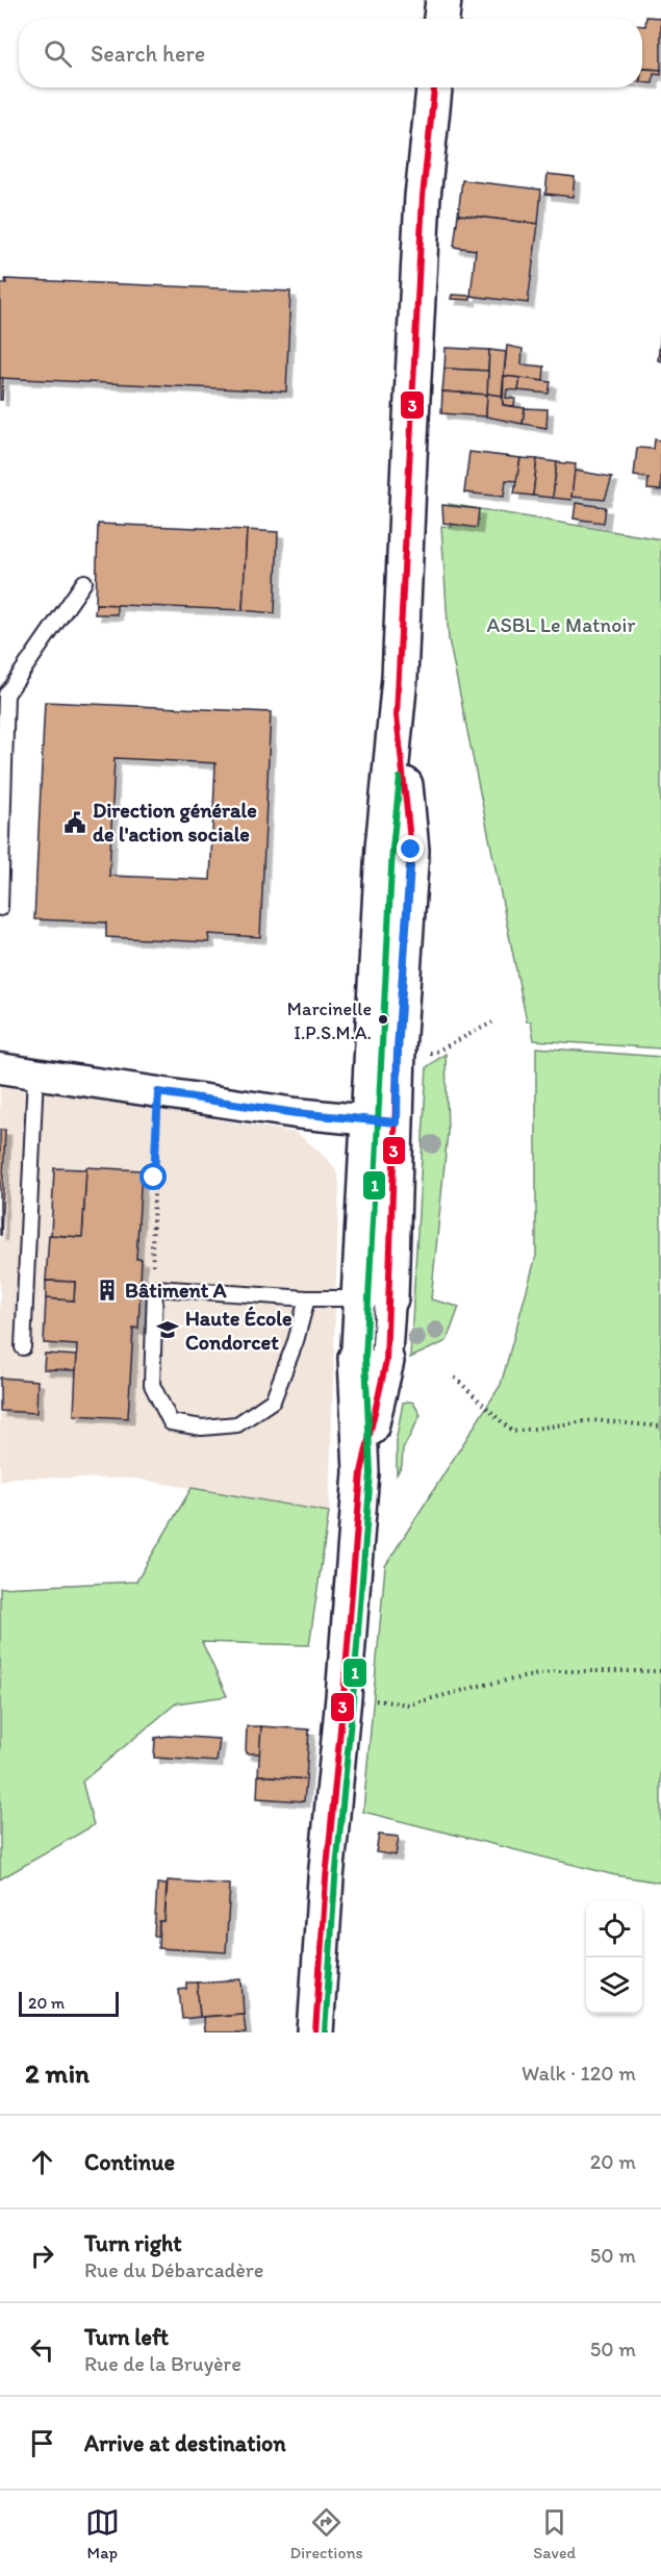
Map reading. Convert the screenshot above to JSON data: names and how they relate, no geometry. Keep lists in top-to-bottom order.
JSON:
{
  "parks": ["ASBL Le Matnoir"],
  "places": {
    "public building": ["Direction générale de l'action sociale"],
    "other": ["Marcinelle I.P.S.M.A."],
    "building": ["Bâtiment A"],
    "school or university": ["Haute École Condorcet"]
  },
  "lines": ["transit line 3", "transit line 1"],
  "scale_bar": "20 m",
  "page": {
    "search": "Search here",
    "scale": "20 m",
    "heading": ["2 min", "Walk · 120 m"],
    "list": [
      ["Continue", "20 m"],
      ["Turn right", "Rue du Débarcadère", "50 m"],
      ["Turn left", "Rue de la Bruyère", "50 m"],
      "Arrive at destination"
    ],
    "nav": ["Map", "Directions", "Saved"]
  }
}
